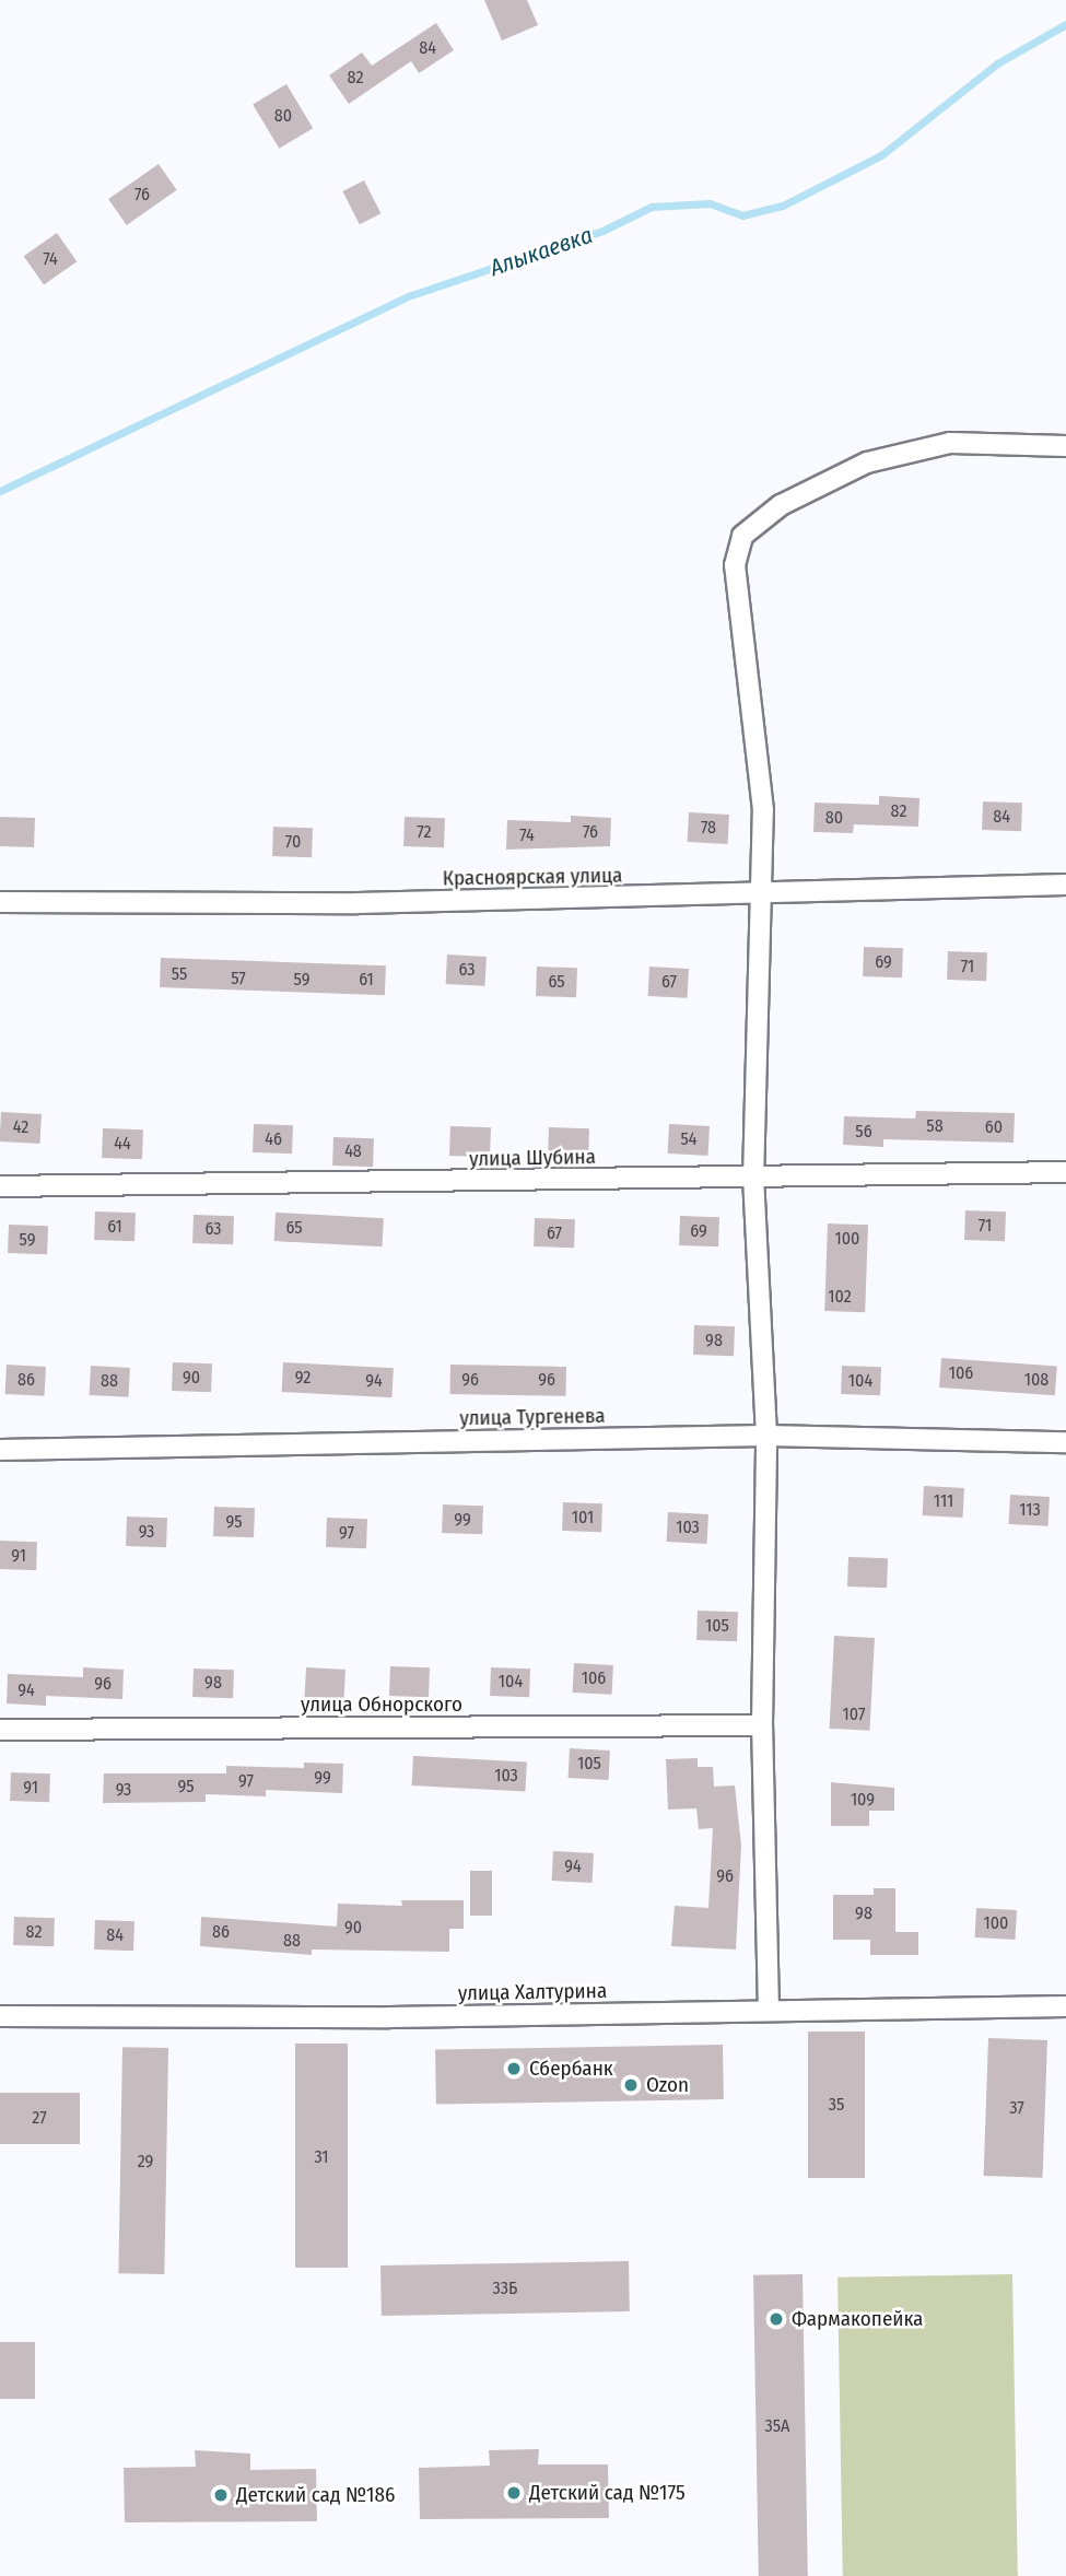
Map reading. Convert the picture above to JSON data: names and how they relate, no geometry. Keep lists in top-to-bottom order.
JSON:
{
  "streets": {
    "street": [
      "Красноярская улица",
      "улица Шубина",
      "улица Тургенева",
      "улица Обнорского",
      "улица Халтурина"
    ]
  },
  "water": ["Алыкаевка"],
  "places": [
    "Сбербанк",
    "Ozon",
    "Фармакопейка",
    "Детский сад №175",
    "Детский сад №186"
  ],
  "house_numbers": [
    "84",
    "82",
    "80",
    "76",
    "74",
    "82",
    "84",
    "80",
    "78",
    "72",
    "76",
    "74",
    "70",
    "69",
    "71",
    "63",
    "55",
    "57",
    "59",
    "61",
    "65",
    "67",
    "58",
    "42",
    "60",
    "56",
    "46",
    "54",
    "44",
    "48",
    "71",
    "61",
    "65",
    "63",
    "69",
    "67",
    "100",
    "59",
    "102",
    "98",
    "106",
    "90",
    "92",
    "86",
    "96",
    "96",
    "108",
    "88",
    "94",
    "104",
    "111",
    "113",
    "101",
    "99",
    "95",
    "103",
    "93",
    "97",
    "91",
    "105",
    "106",
    "104",
    "98",
    "96",
    "94",
    "107",
    "105",
    "103",
    "99",
    "97",
    "95",
    "91",
    "93",
    "109",
    "94",
    "96",
    "98",
    "100",
    "90",
    "82",
    "86",
    "84",
    "88",
    "35",
    "37",
    "27",
    "31",
    "29",
    "33Б",
    "35А"
  ]
}
